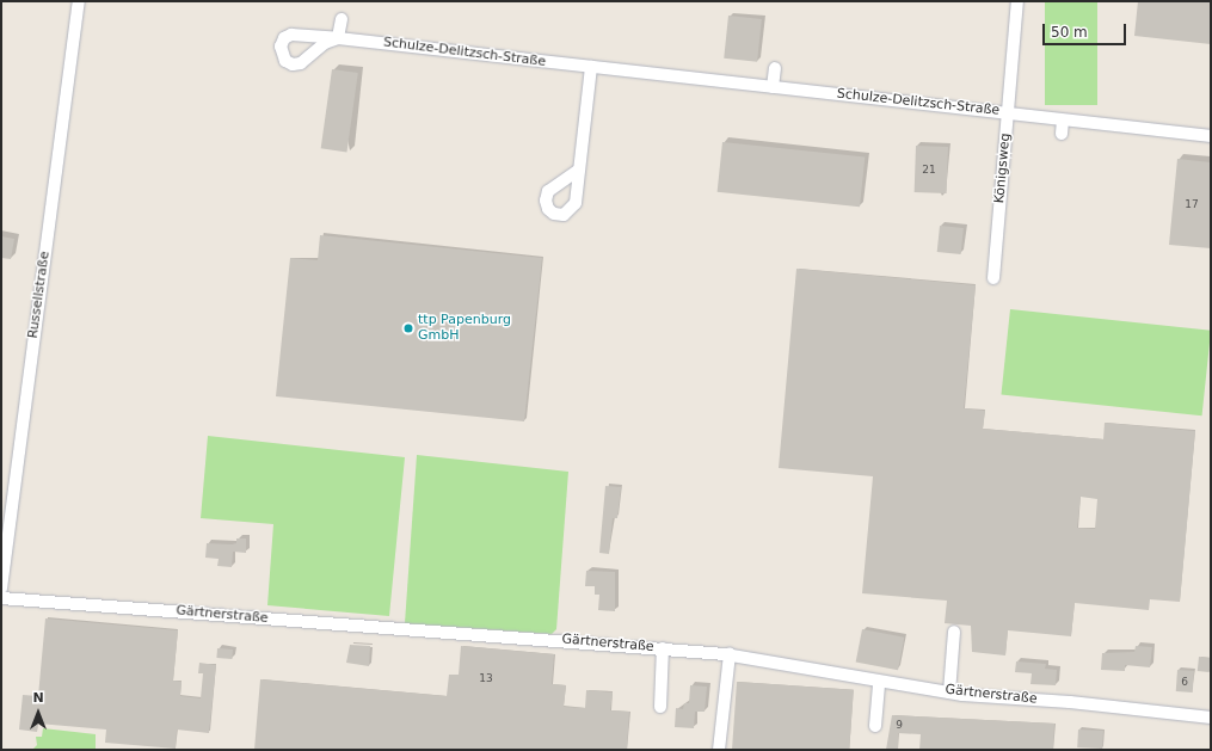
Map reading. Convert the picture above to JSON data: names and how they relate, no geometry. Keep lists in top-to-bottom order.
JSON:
{
  "streets": {
    "street": [
      "Schulze-Delitzsch-Straße",
      "Königsweg",
      "Russellstraße",
      "Gärtnerstraße"
    ]
  },
  "crossings": [
    ["Schulze-Delitzsch-Straße", "Königsweg"]
  ],
  "places": ["ttp Papenburg GmbH"],
  "house_numbers": [
    "21",
    "17",
    "13",
    "6",
    "9"
  ],
  "scale_bar": "50 m",
  "north": "top"
}
